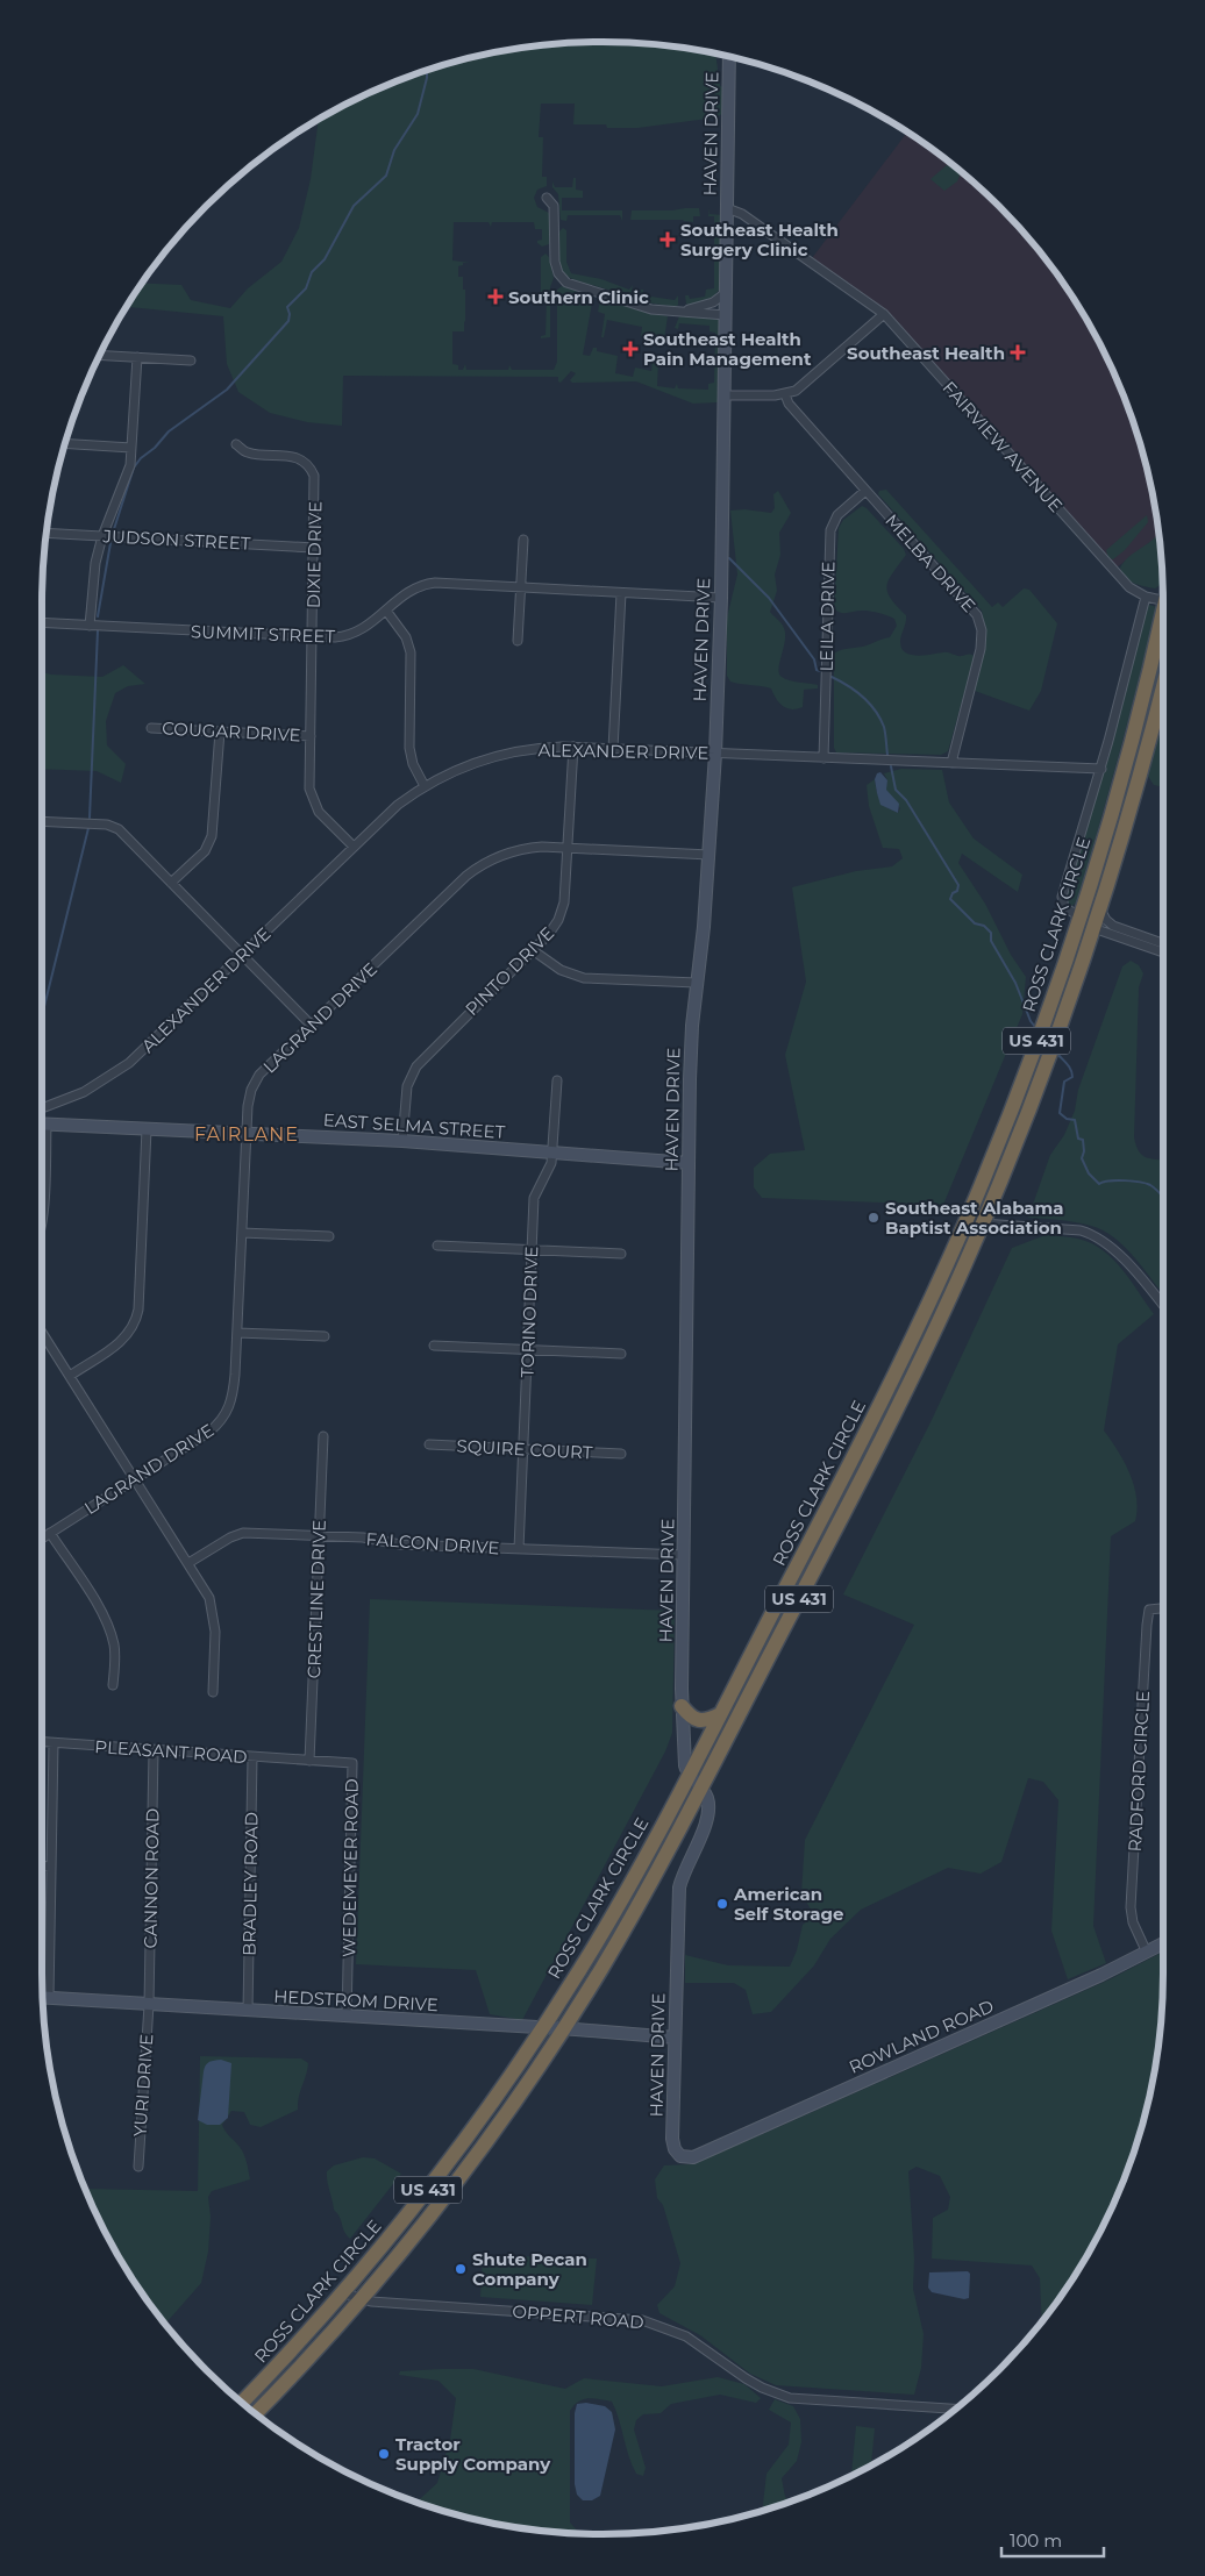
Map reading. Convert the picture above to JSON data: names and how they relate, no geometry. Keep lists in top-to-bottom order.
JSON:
{
  "streets": {
    "highway": ["ROSS CLARK CIRCLE", "US 431"],
    "street": [
      "HAVEN DRIVE",
      "FAIRVIEW AVENUE",
      "JUDSON STREET",
      "DIXIE DRIVE",
      "MELBA DRIVE",
      "LEILA DRIVE",
      "SUMMIT STREET",
      "COUGAR DRIVE",
      "ALEXANDER DRIVE",
      "PINTO DRIVE",
      "LAGRAND DRIVE",
      "EAST SELMA STREET",
      "TORINO DRIVE",
      "SQUIRE COURT",
      "FALCON DRIVE",
      "CRESTLINE DRIVE",
      "PLEASANT ROAD",
      "RADFORD CIRCLE",
      "WEDEMEYER ROAD",
      "CANNON ROAD",
      "BRADLEY ROAD",
      "HEDSTROM DRIVE",
      "ROWLAND ROAD",
      "YURI DRIVE",
      "OPPERT ROAD"
    ]
  },
  "crossings": [
    ["HAVEN DRIVE", "FAIRVIEW AVENUE"],
    ["HAVEN DRIVE", "SUMMIT STREET"],
    ["HAVEN DRIVE", "ALEXANDER DRIVE"],
    ["HAVEN DRIVE", "ROSS CLARK CIRCLE"],
    ["HAVEN DRIVE", "LAGRAND DRIVE"],
    ["HAVEN DRIVE", "EAST SELMA STREET"],
    ["HAVEN DRIVE", "FALCON DRIVE"],
    ["HAVEN DRIVE", "HEDSTROM DRIVE"],
    ["HAVEN DRIVE", "ROWLAND ROAD"],
    ["JUDSON STREET", "DIXIE DRIVE"],
    ["DIXIE DRIVE", "SUMMIT STREET"],
    ["DIXIE DRIVE", "COUGAR DRIVE"],
    ["DIXIE DRIVE", "ALEXANDER DRIVE"],
    ["MELBA DRIVE", "LEILA DRIVE"],
    ["MELBA DRIVE", "ALEXANDER DRIVE"],
    ["LEILA DRIVE", "ALEXANDER DRIVE"],
    ["ALEXANDER DRIVE", "PINTO DRIVE"],
    ["ROSS CLARK CIRCLE", "HEDSTROM DRIVE"],
    ["ROSS CLARK CIRCLE", "OPPERT ROAD"],
    ["PINTO DRIVE", "LAGRAND DRIVE"],
    ["PINTO DRIVE", "EAST SELMA STREET"],
    ["LAGRAND DRIVE", "EAST SELMA STREET"],
    ["EAST SELMA STREET", "TORINO DRIVE"],
    ["TORINO DRIVE", "SQUIRE COURT"],
    ["TORINO DRIVE", "FALCON DRIVE"],
    ["FALCON DRIVE", "CRESTLINE DRIVE"],
    ["CRESTLINE DRIVE", "PLEASANT ROAD"],
    ["CRESTLINE DRIVE", "WEDEMEYER ROAD"],
    ["PLEASANT ROAD", "WEDEMEYER ROAD"],
    ["PLEASANT ROAD", "CANNON ROAD"],
    ["PLEASANT ROAD", "BRADLEY ROAD"],
    ["RADFORD CIRCLE", "ROWLAND ROAD"],
    ["WEDEMEYER ROAD", "HEDSTROM DRIVE"],
    ["CANNON ROAD", "HEDSTROM DRIVE"],
    ["CANNON ROAD", "YURI DRIVE"],
    ["BRADLEY ROAD", "HEDSTROM DRIVE"],
    ["HEDSTROM DRIVE", "YURI DRIVE"]
  ],
  "districts": ["FAIRLANE"],
  "places": {
    "health": [
      "Southeast Health Surgery Clinic",
      "Southern Clinic",
      "Southeast Health Pain Management",
      "Southeast Health"
    ],
    "other": [
      "Southeast Alabama Baptist Association",
      "American Self Storage",
      "Shute Pecan Company",
      "Tractor Supply Company"
    ]
  },
  "scale_bar": "100 m"
}
